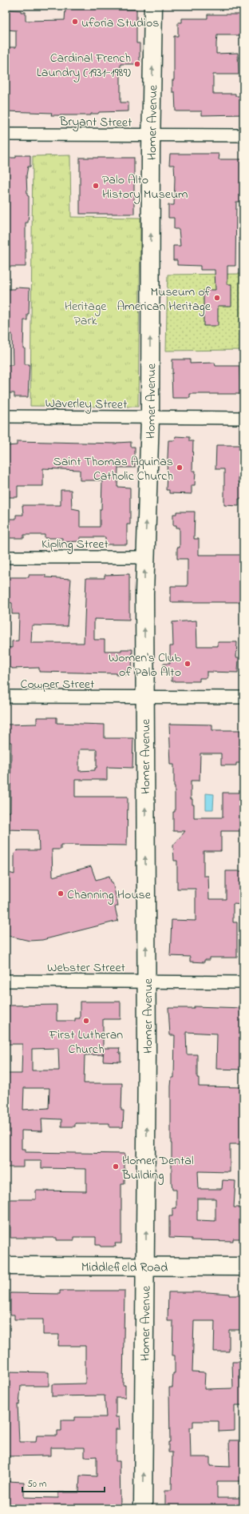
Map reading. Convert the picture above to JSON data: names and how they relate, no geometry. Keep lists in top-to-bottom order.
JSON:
{
  "streets": {
    "street": [
      "Bryant Street",
      "Homer Avenue",
      "Waverley Street",
      "Kipling Street",
      "Cowper Street",
      "Webster Street",
      "Middlefield Road"
    ]
  },
  "crossings": [
    ["Bryant Street", "Homer Avenue"],
    ["Homer Avenue", "Waverley Street"],
    ["Homer Avenue", "Kipling Street"],
    ["Homer Avenue", "Cowper Street"],
    ["Homer Avenue", "Webster Street"],
    ["Homer Avenue", "Middlefield Road"]
  ],
  "one_way": ["Homer Avenue"],
  "parks": ["Heritage Park"],
  "places": [
    "uforia Studios",
    "Cardinal French Laundry (1931-1989)",
    "Palo Alto History Museum",
    "Museum of American Heritage",
    "Saint Thomas Aquinas Catholic Church",
    "Women's Club of Palo Alto",
    "Channing House",
    "First Lutheran Church",
    "Homer Dental Building"
  ],
  "scale_bar": "50 m"
}
